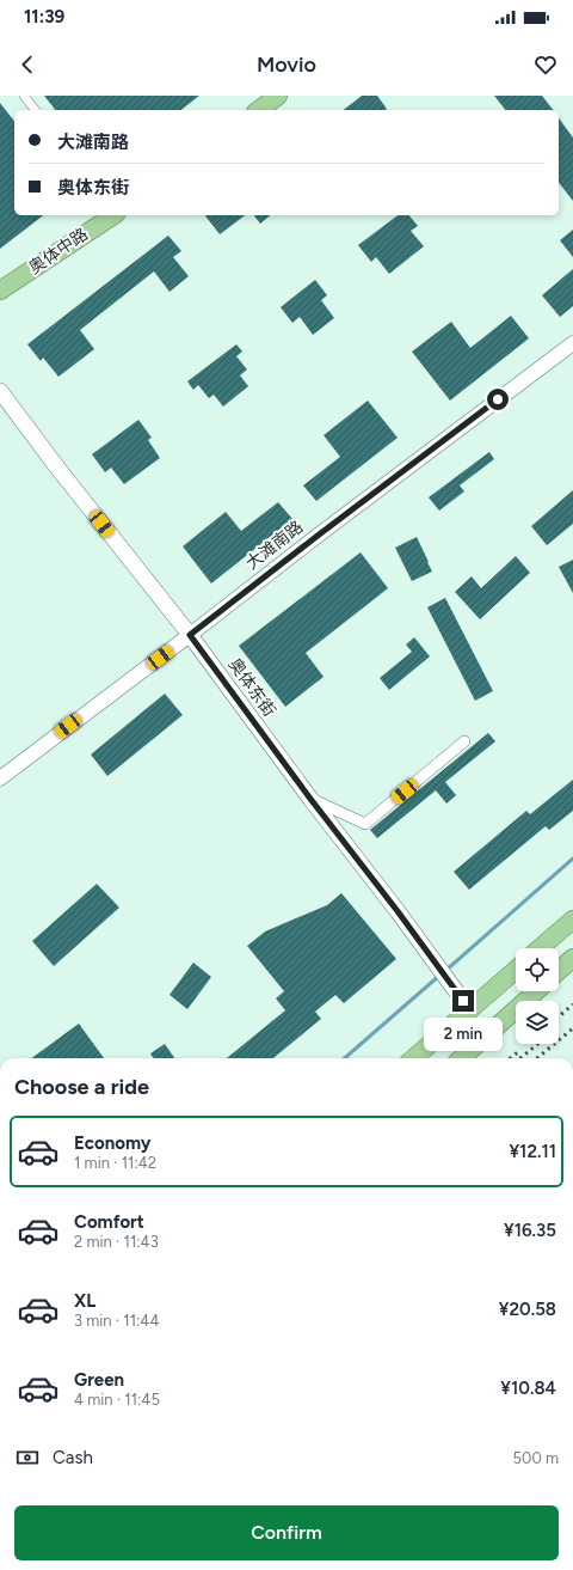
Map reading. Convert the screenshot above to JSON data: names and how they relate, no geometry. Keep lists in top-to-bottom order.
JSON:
{
  "streets": {
    "main road": ["奥体中路", "奥体东街"],
    "street": ["大滩南路"]
  },
  "crossings": [
    ["大滩南路", "奥体东街"]
  ],
  "page": {
    "status": "11:39",
    "header": "Movio",
    "banner": ["大滩南路", "奥体东街"],
    "bubble": "2 min",
    "heading": "Choose a ride",
    "list": [
      {
        "name": "Economy",
        "note": "1 min · 11:42",
        "value": "¥12.11"
      },
      {
        "name": "Comfort",
        "note": "2 min · 11:43",
        "value": "¥16.35"
      },
      {
        "name": "XL",
        "note": "3 min · 11:44",
        "value": "¥20.58"
      },
      {
        "name": "Green",
        "note": "4 min · 11:45",
        "value": "¥10.84"
      }
    ],
    "pay": ["Cash", "500 m"],
    "buttons": "Confirm"
  }
}
